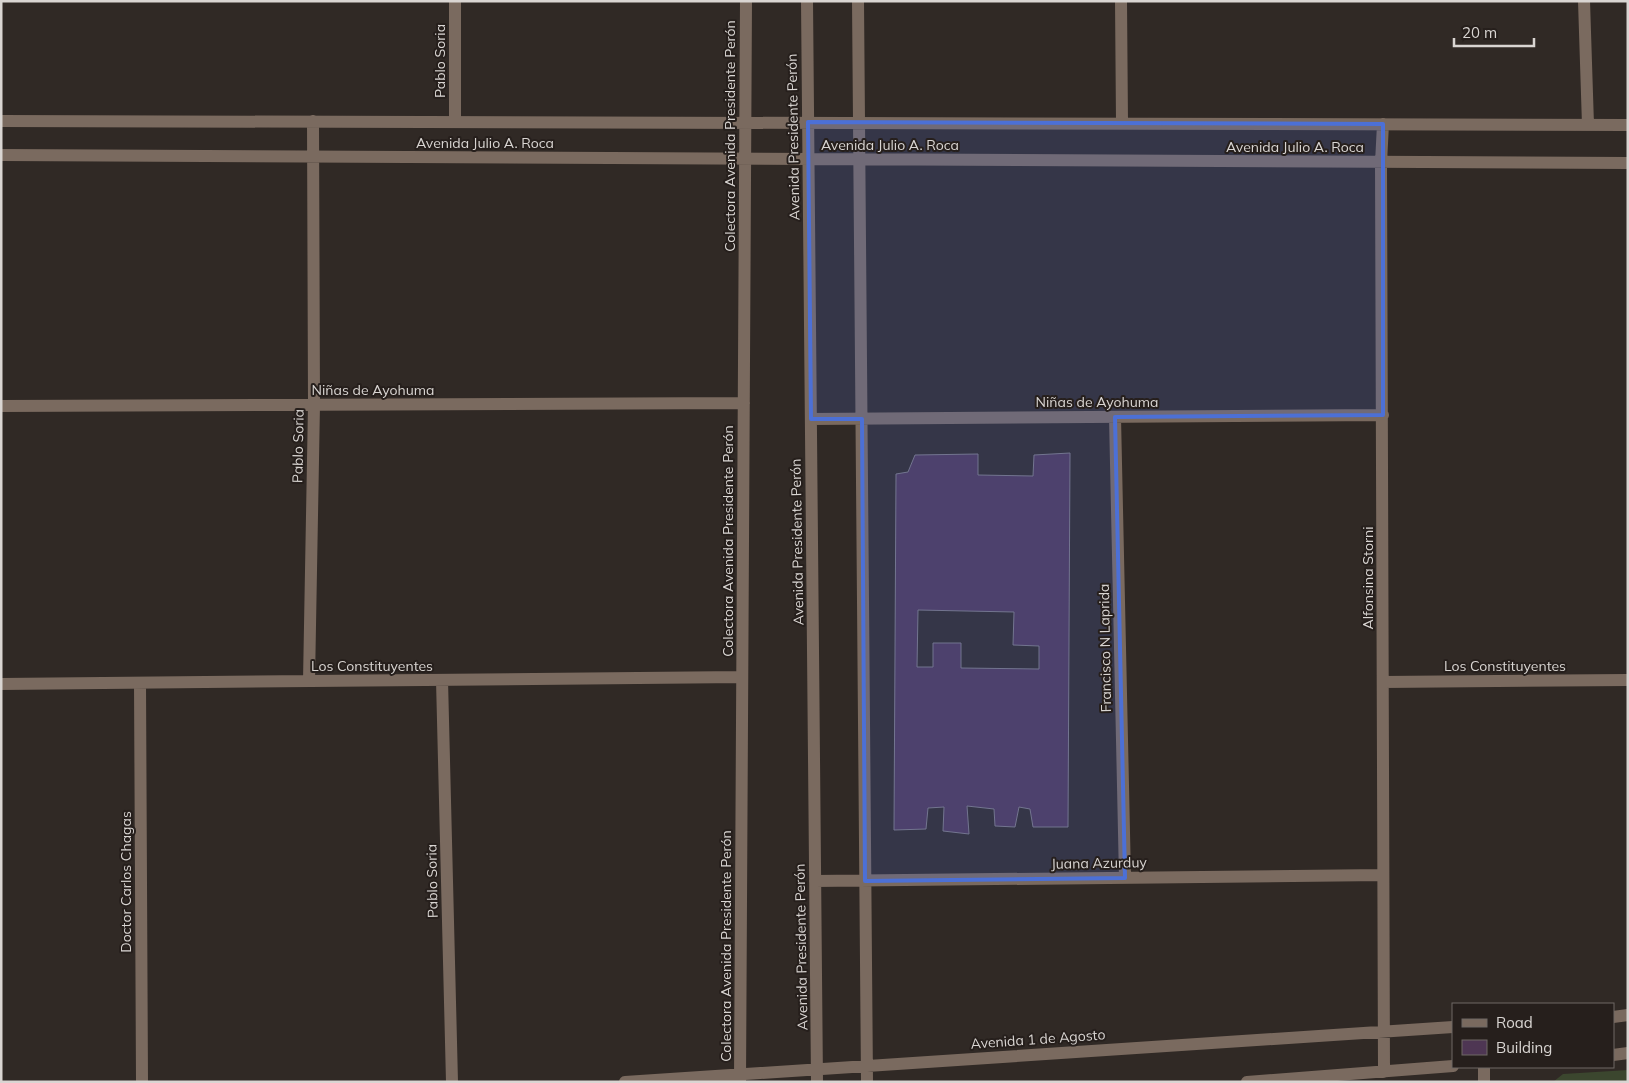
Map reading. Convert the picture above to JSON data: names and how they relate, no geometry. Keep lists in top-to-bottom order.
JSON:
{
  "streets": {
    "street": [
      "Pablo Soria",
      "Colectora Avenida Presidente Perón",
      "Avenida Presidente Perón",
      "Avenida Julio A. Roca",
      "Niñas de Ayohuma",
      "Alfonsina Storni",
      "Francisco N Laprida",
      "Los Constituyentes",
      "Juana Azurduy",
      "Doctor Carlos Chagas",
      "Avenida 1 de Agosto"
    ]
  },
  "crossings": [
    ["Pablo Soria", "Avenida Julio A. Roca"],
    ["Pablo Soria", "Niñas de Ayohuma"],
    ["Pablo Soria", "Los Constituyentes"],
    ["Colectora Avenida Presidente Perón", "Avenida Julio A. Roca"],
    ["Colectora Avenida Presidente Perón", "Niñas de Ayohuma"],
    ["Colectora Avenida Presidente Perón", "Los Constituyentes"],
    ["Colectora Avenida Presidente Perón", "Avenida 1 de Agosto"],
    ["Avenida Presidente Perón", "Avenida Julio A. Roca"],
    ["Avenida Presidente Perón", "Niñas de Ayohuma"],
    ["Avenida Presidente Perón", "Juana Azurduy"],
    ["Avenida Presidente Perón", "Avenida 1 de Agosto"],
    ["Avenida Julio A. Roca", "Alfonsina Storni"],
    ["Niñas de Ayohuma", "Alfonsina Storni"],
    ["Niñas de Ayohuma", "Francisco N Laprida"],
    ["Alfonsina Storni", "Los Constituyentes"],
    ["Alfonsina Storni", "Juana Azurduy"],
    ["Alfonsina Storni", "Avenida 1 de Agosto"],
    ["Francisco N Laprida", "Juana Azurduy"],
    ["Los Constituyentes", "Doctor Carlos Chagas"]
  ],
  "legend": ["Road", "Building"],
  "scale_bar": "20 m"
}
